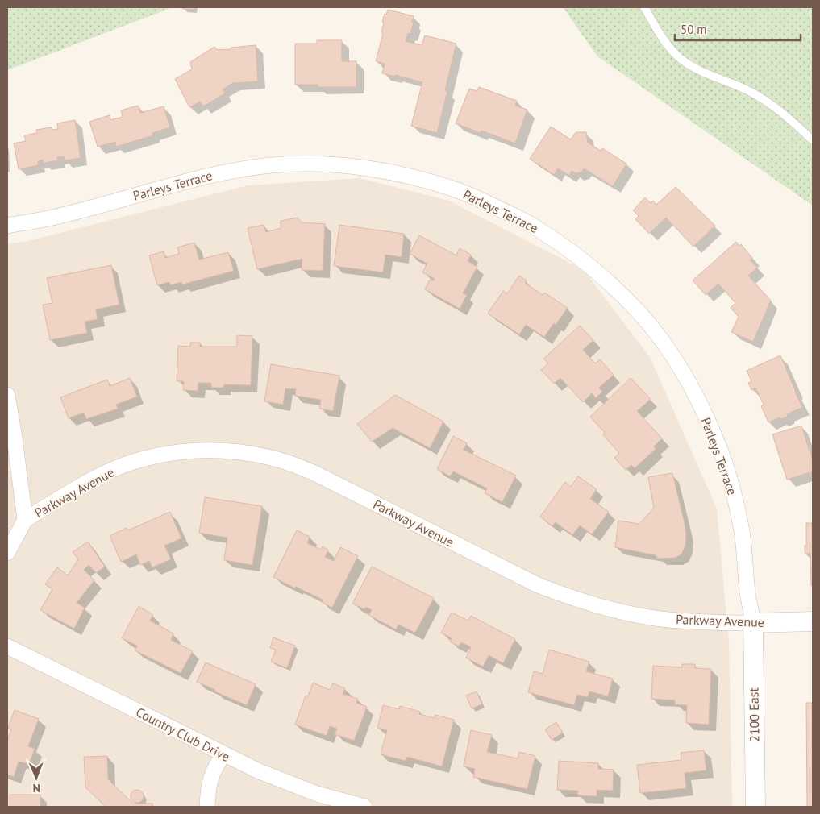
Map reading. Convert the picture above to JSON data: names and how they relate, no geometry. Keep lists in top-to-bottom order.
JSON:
{
  "streets": {
    "street": [
      "Parleys Terrace",
      "Parkway Avenue",
      "2100 East",
      "Country Club Drive"
    ]
  },
  "crossings": [
    ["Parleys Terrace", "Parkway Avenue"],
    ["Parleys Terrace", "2100 East"],
    ["Parkway Avenue", "2100 East"]
  ],
  "scale_bar": "50 m",
  "north": "bottom"
}
